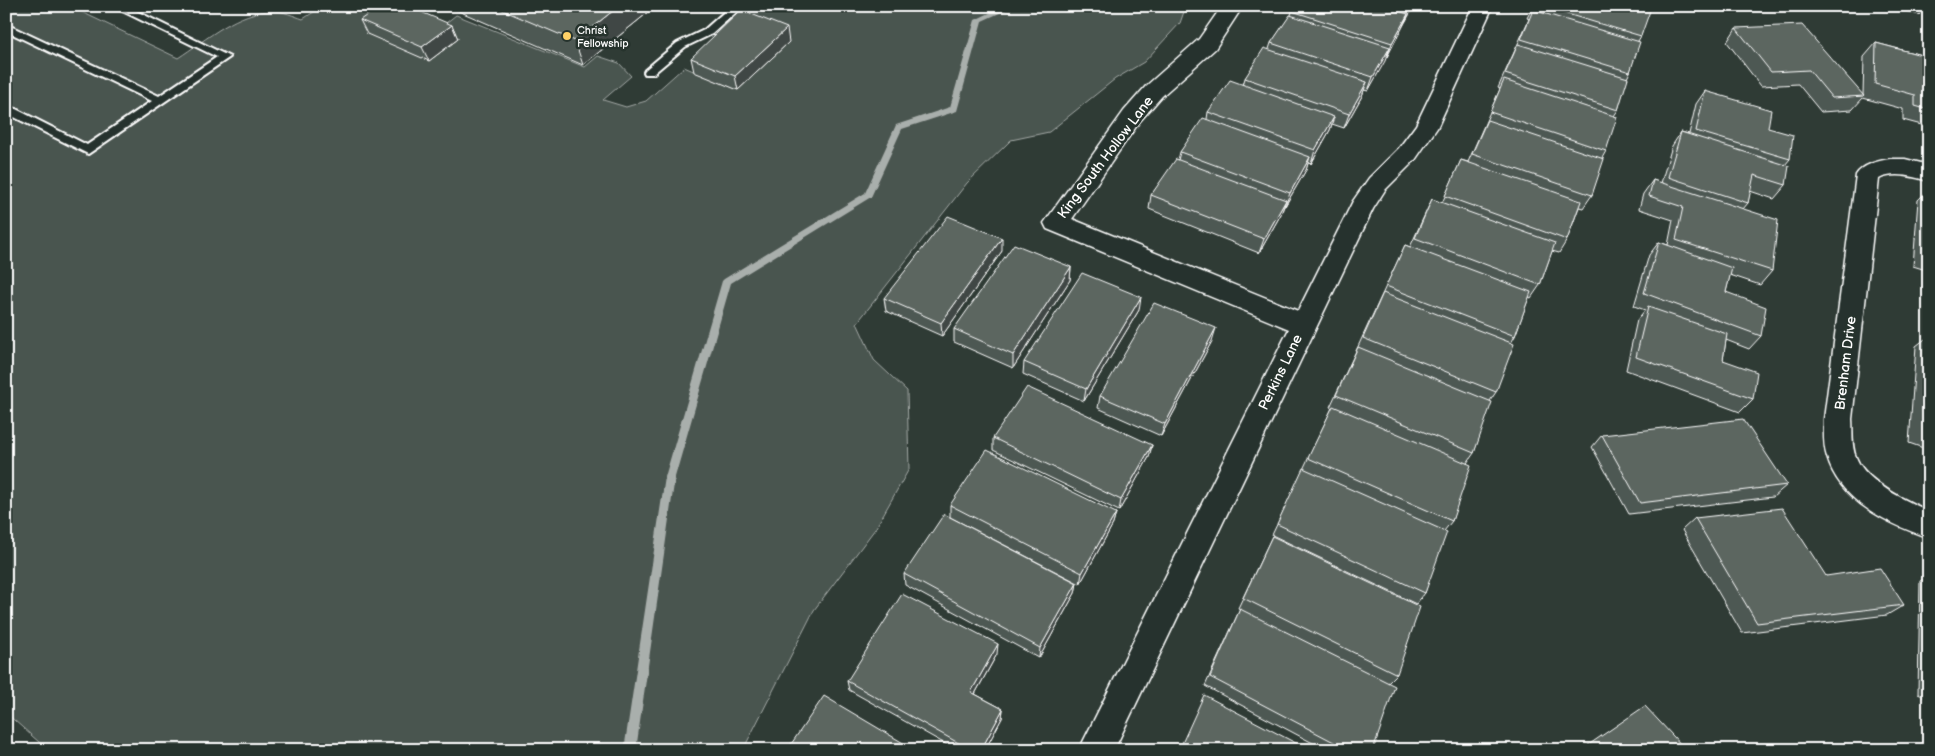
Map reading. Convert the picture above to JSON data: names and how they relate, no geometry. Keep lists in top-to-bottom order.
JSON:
{
  "streets": {
    "street": ["King South Hollow Lane", "Brenham Drive", "Perkins Lane"]
  },
  "crossings": [
    ["King South Hollow Lane", "Perkins Lane"]
  ],
  "places": ["Christ Fellowship"]
}
